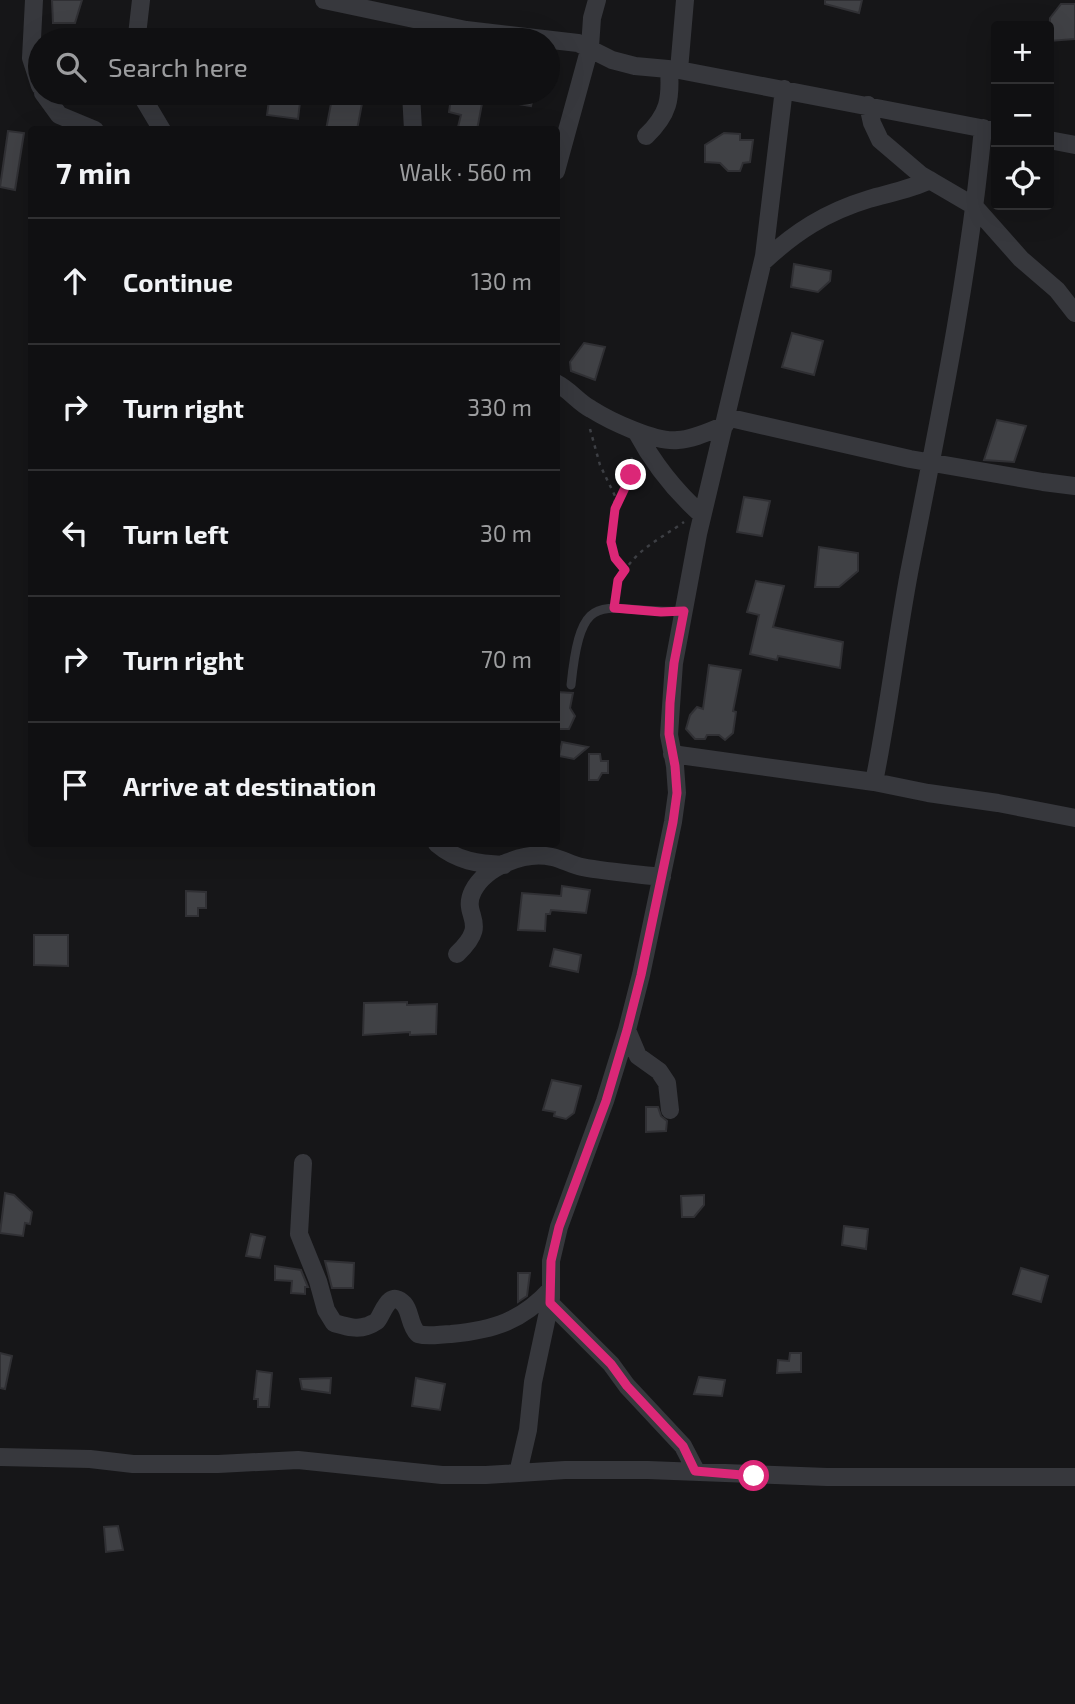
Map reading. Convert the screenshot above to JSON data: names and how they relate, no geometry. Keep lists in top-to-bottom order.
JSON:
{
  "page": {
    "map_buttons": ["+", "−"],
    "search": "Search here",
    "heading": ["7 min", "Walk · 560 m"],
    "list": [
      ["Continue", "130 m"],
      ["Turn right", "330 m"],
      ["Turn left", "30 m"],
      ["Turn right", "70 m"],
      "Arrive at destination"
    ]
  }
}
